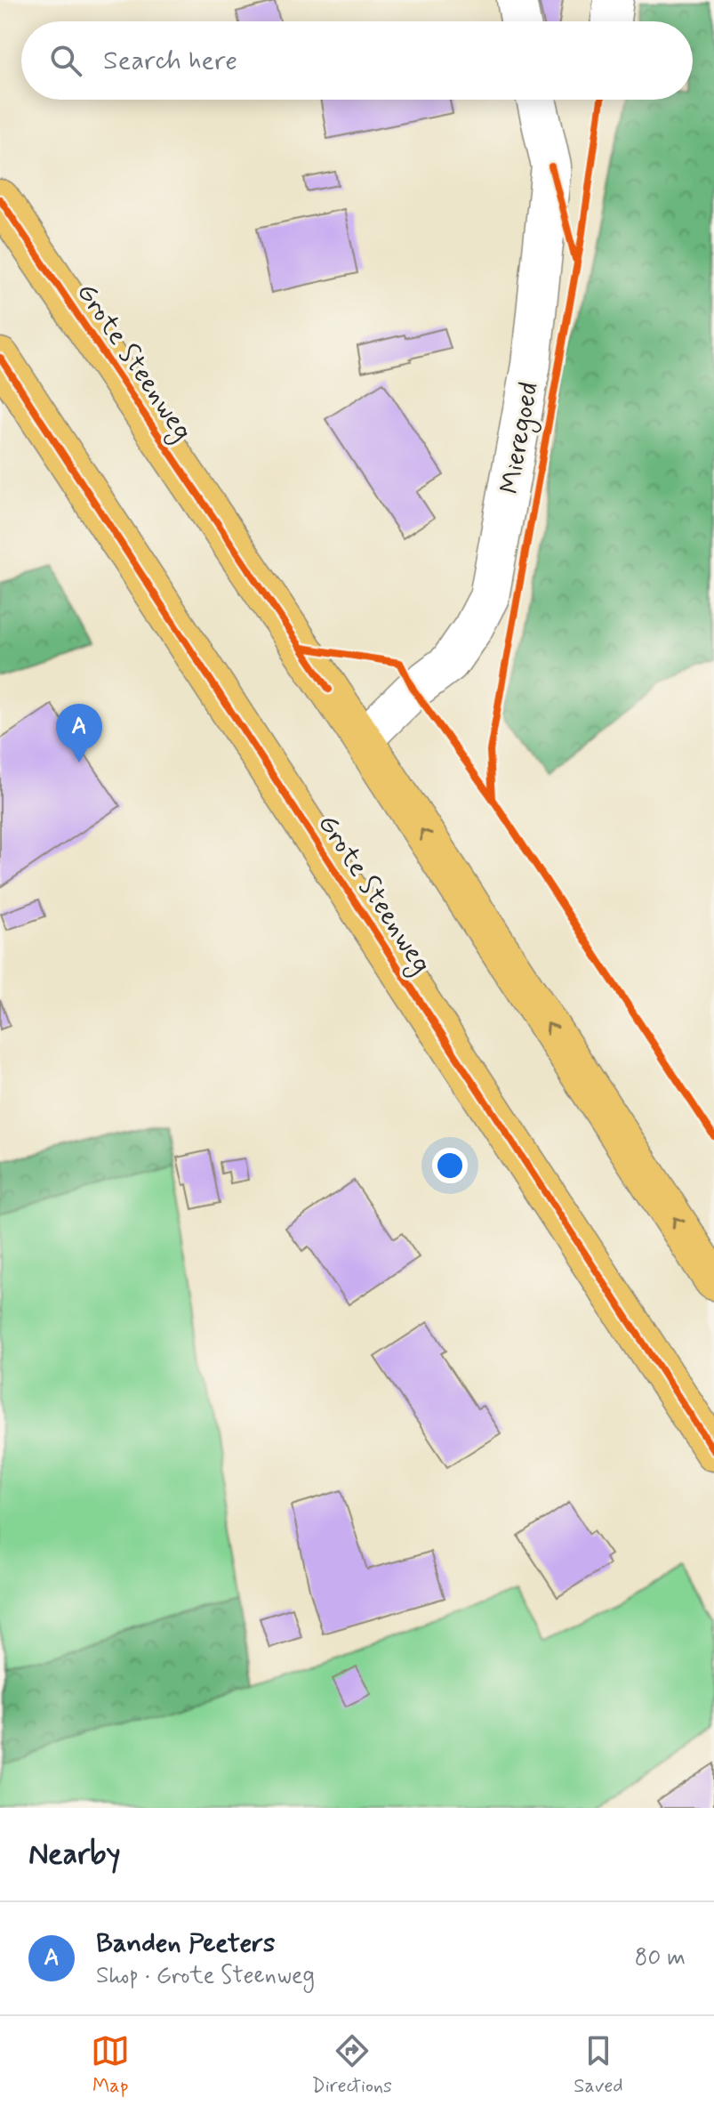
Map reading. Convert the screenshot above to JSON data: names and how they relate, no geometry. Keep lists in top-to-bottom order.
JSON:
{
  "streets": {
    "highway": ["Grote Steenweg"],
    "street": ["Mieregoed"]
  },
  "crossings": [
    ["Grote Steenweg", "Mieregoed"]
  ],
  "page": {
    "search": "Search here",
    "pins": "A",
    "heading": "Nearby",
    "list": [
      {
        "mark": "A",
        "name": "Banden Peeters",
        "note": "Shop · Grote Steenweg",
        "value": "80 m"
      }
    ],
    "nav": ["Map", "Directions", "Saved"]
  }
}
